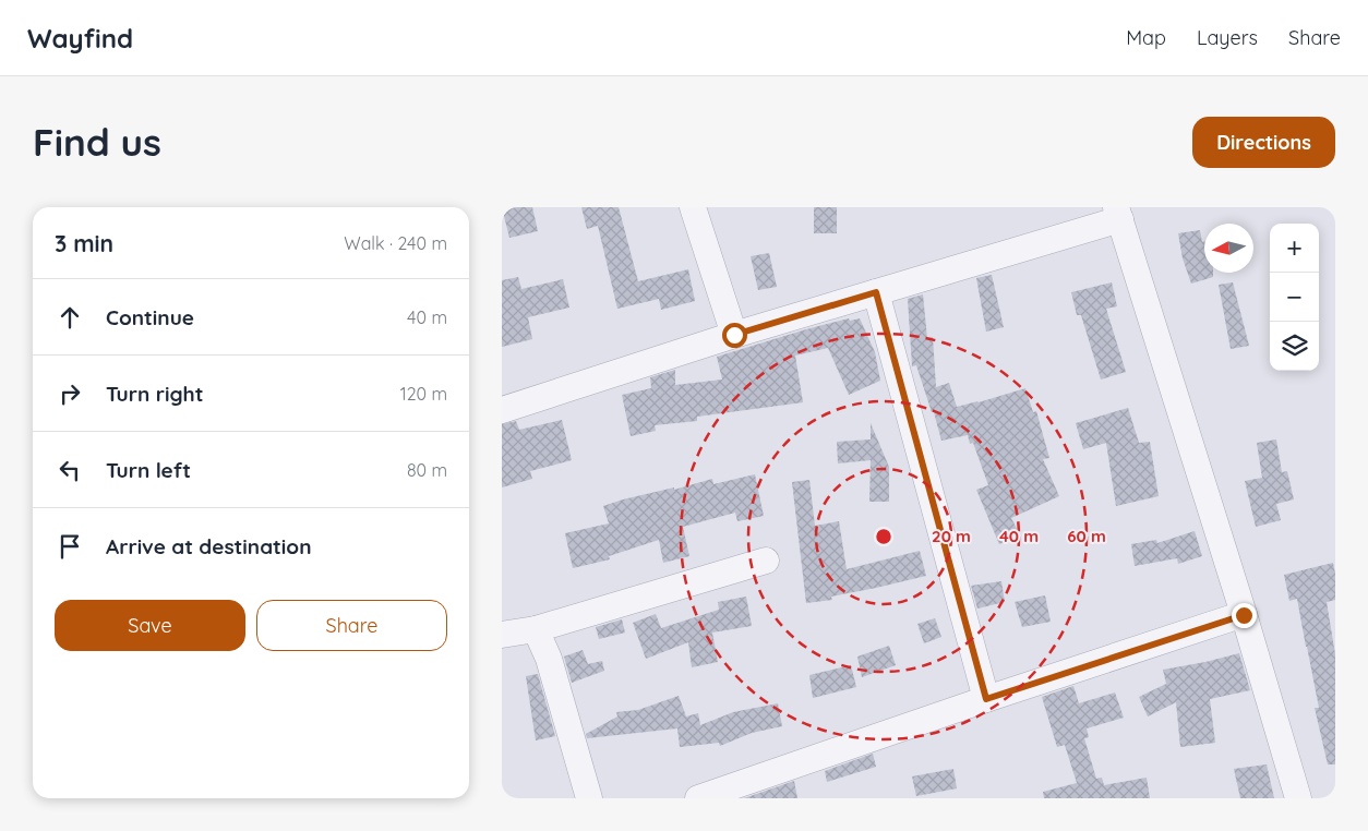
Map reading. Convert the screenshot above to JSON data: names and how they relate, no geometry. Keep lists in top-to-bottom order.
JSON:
{
  "north": "left",
  "page": {
    "header": "Wayfind",
    "nav": ["Map", "Layers", "Share"],
    "buttons": [
      "Directions",
      ["Save", "Share"]
    ],
    "title": "Find us",
    "heading": ["3 min", "Walk · 240 m"],
    "map_buttons": ["+", "−"],
    "list": [
      ["Continue", "40 m"],
      ["Turn right", "120 m"],
      ["Turn left", "80 m"],
      "Arrive at destination"
    ]
  },
  "rings": ["20 m", "40 m", "60 m"]
}
